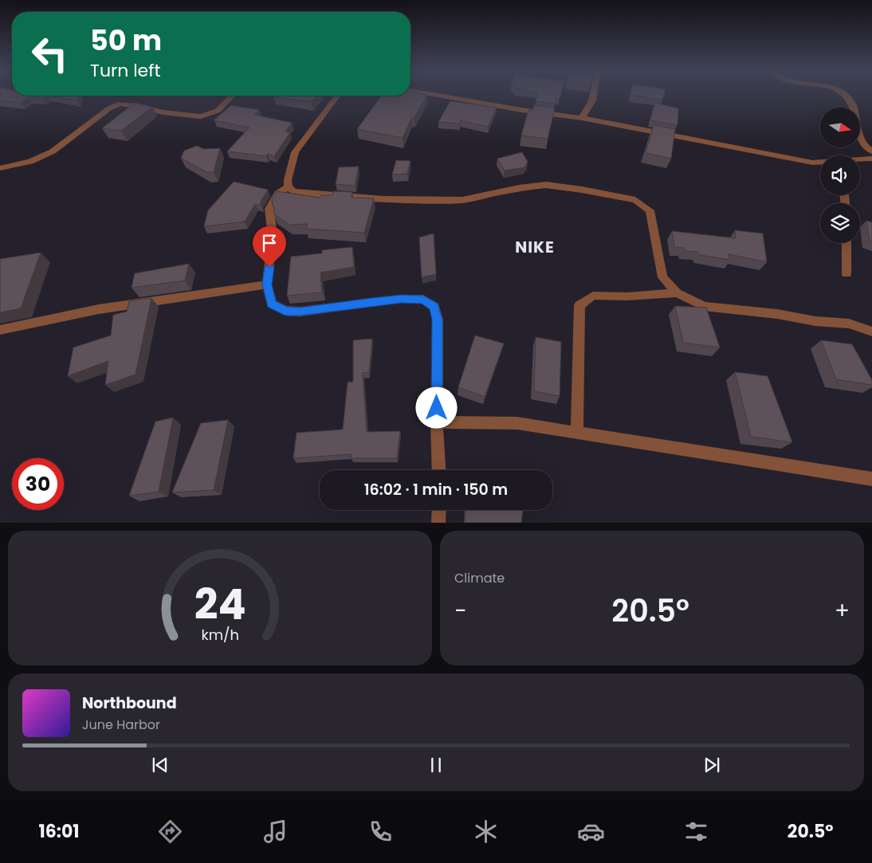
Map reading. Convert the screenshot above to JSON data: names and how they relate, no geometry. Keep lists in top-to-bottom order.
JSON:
{
  "districts": ["NIKE"],
  "north": "right",
  "page": {
    "turn": ["50 m", "Turn left"],
    "limit": "30",
    "trip": "16:02 · 1 min · 150 m",
    "tile": "Climate",
    "heat": ["−", "20.5°", "+"],
    "song": ["Northbound", "June Harbor"],
    "tabs": ["16:01", "20.5°"],
    "gauge": ["24", "km/h"]
  }
}
